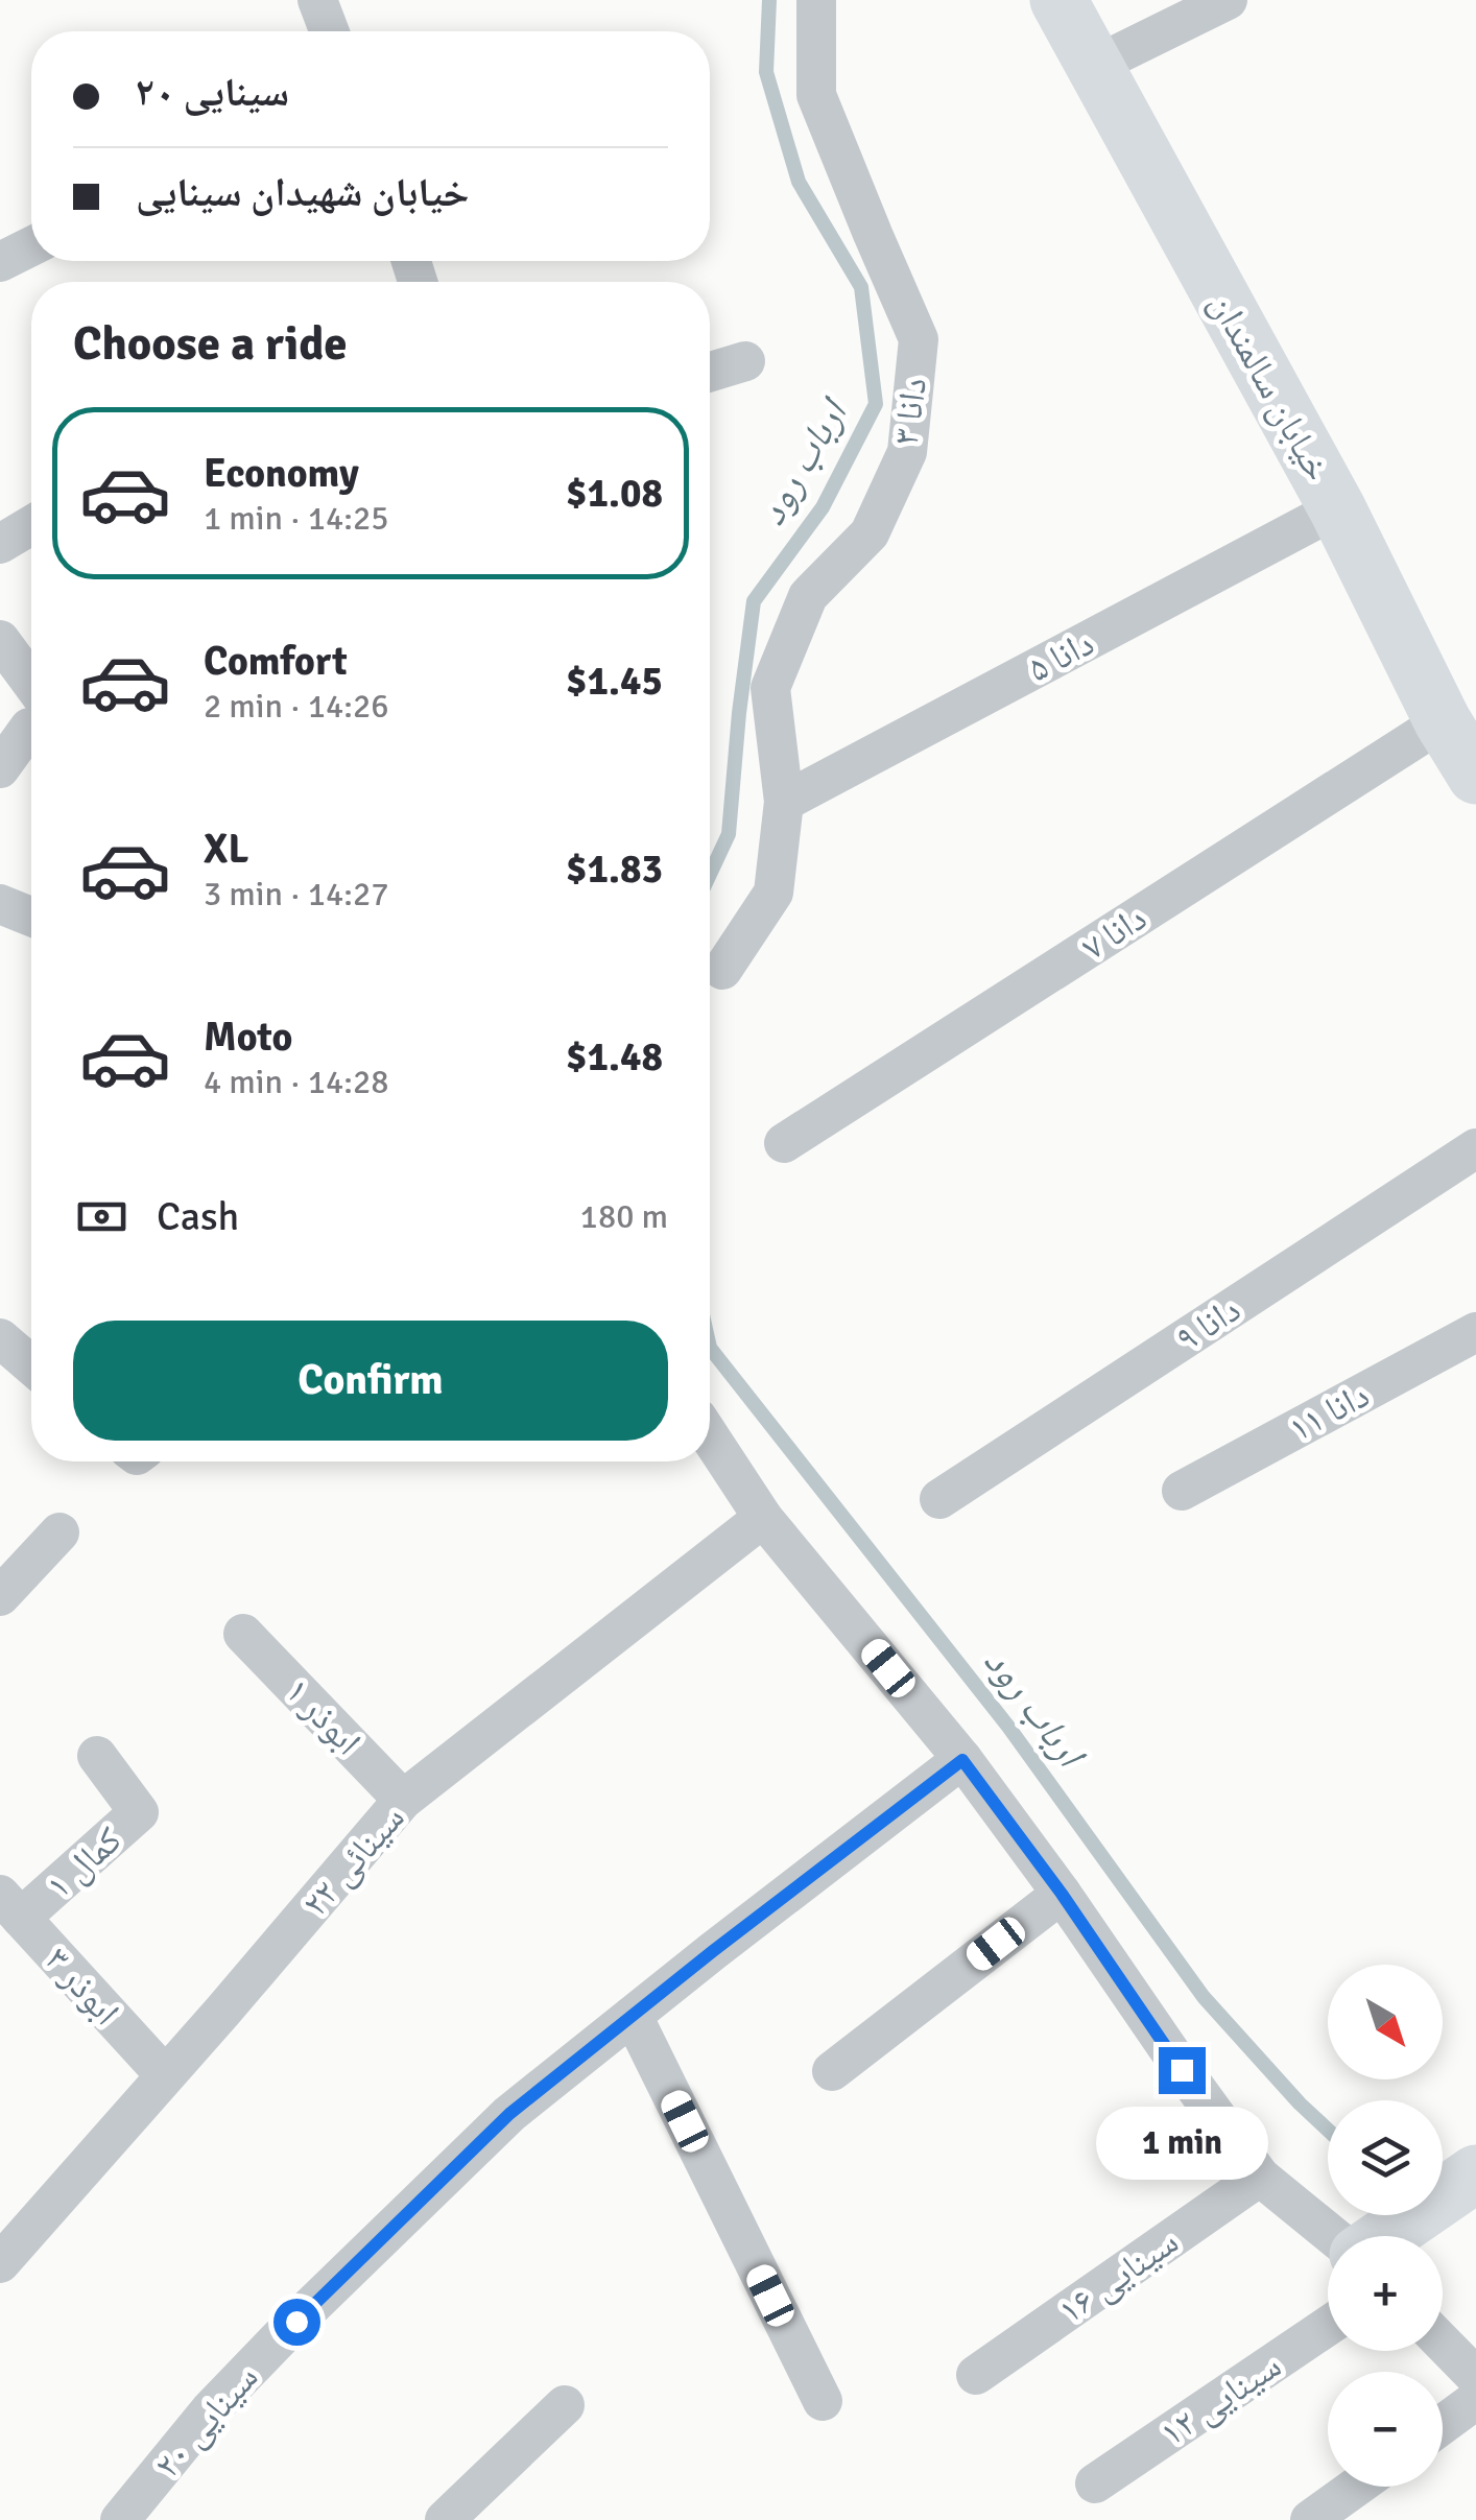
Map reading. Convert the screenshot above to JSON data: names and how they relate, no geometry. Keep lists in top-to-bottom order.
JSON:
{
  "streets": {
    "street": [
      "خیابان سالمندان",
      "دانا ۳",
      "دانا ۵",
      "دانا ۷",
      "دانا ۹",
      "دانا ۱۱",
      "ابوذر ۱",
      "سینائی ۲۲",
      "کمال ۱",
      "ابوذر ۳",
      "سینایی ۱۶",
      "سینایی ۱۲",
      "سینایی ۲۰"
    ]
  },
  "crossings": [
    ["خیابان سالمندان", "دانا ۵"],
    ["خیابان سالمندان", "دانا ۷"],
    ["دانا ۳", "دانا ۵"],
    ["ابوذر ۱", "سینائی ۲۲"],
    ["سینائی ۲۲", "ابوذر ۳"],
    ["کمال ۱", "ابوذر ۳"]
  ],
  "water": ["ارباب رود"],
  "north": "bottom right",
  "page": {
    "banner": ["سینایی ۲۰", "خیابان شهیدان سینایی"],
    "heading": "Choose a ride",
    "list": [
      {
        "name": "Economy",
        "note": "1 min · 14:25",
        "value": "$1.08"
      },
      {
        "name": "Comfort",
        "note": "2 min · 14:26",
        "value": "$1.45"
      },
      {
        "name": "XL",
        "note": "3 min · 14:27",
        "value": "$1.83"
      },
      {
        "name": "Moto",
        "note": "4 min · 14:28",
        "value": "$1.48"
      }
    ],
    "pay": ["Cash", "180 m"],
    "buttons": "Confirm",
    "map_buttons": ["+", "−"],
    "bubble": "1 min"
  }
}
